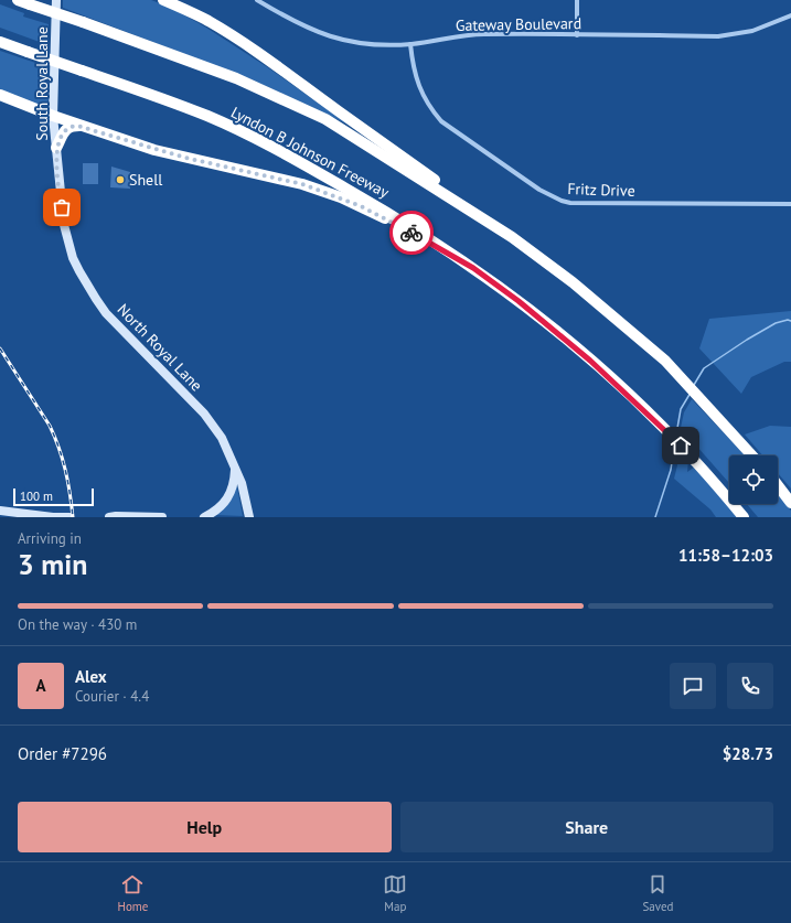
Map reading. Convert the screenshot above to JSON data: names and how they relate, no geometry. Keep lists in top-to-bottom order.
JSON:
{
  "streets": {
    "highway": ["Lyndon B Johnson Freeway"],
    "main road": ["South Royal Lane", "North Royal Lane"],
    "street": ["Gateway Boulevard", "Fritz Drive"]
  },
  "crossings": [
    ["Gateway Boulevard", "Fritz Drive"],
    ["South Royal Lane", "North Royal Lane"]
  ],
  "places": ["Shell"],
  "scale_bar": "100 m",
  "page": {
    "scale": "100 m",
    "heading": ["3 min", "Arriving in", "11:58–12:03"],
    "panel": [
      "Alex",
      "Courier · 4.4",
      "Order #7296",
      "$28.73"
    ],
    "bar": "On the way · 430 m",
    "round": "A",
    "buttons": ["Help", "Share"],
    "tabs": ["Home", "Map", "Saved"]
  }
}
